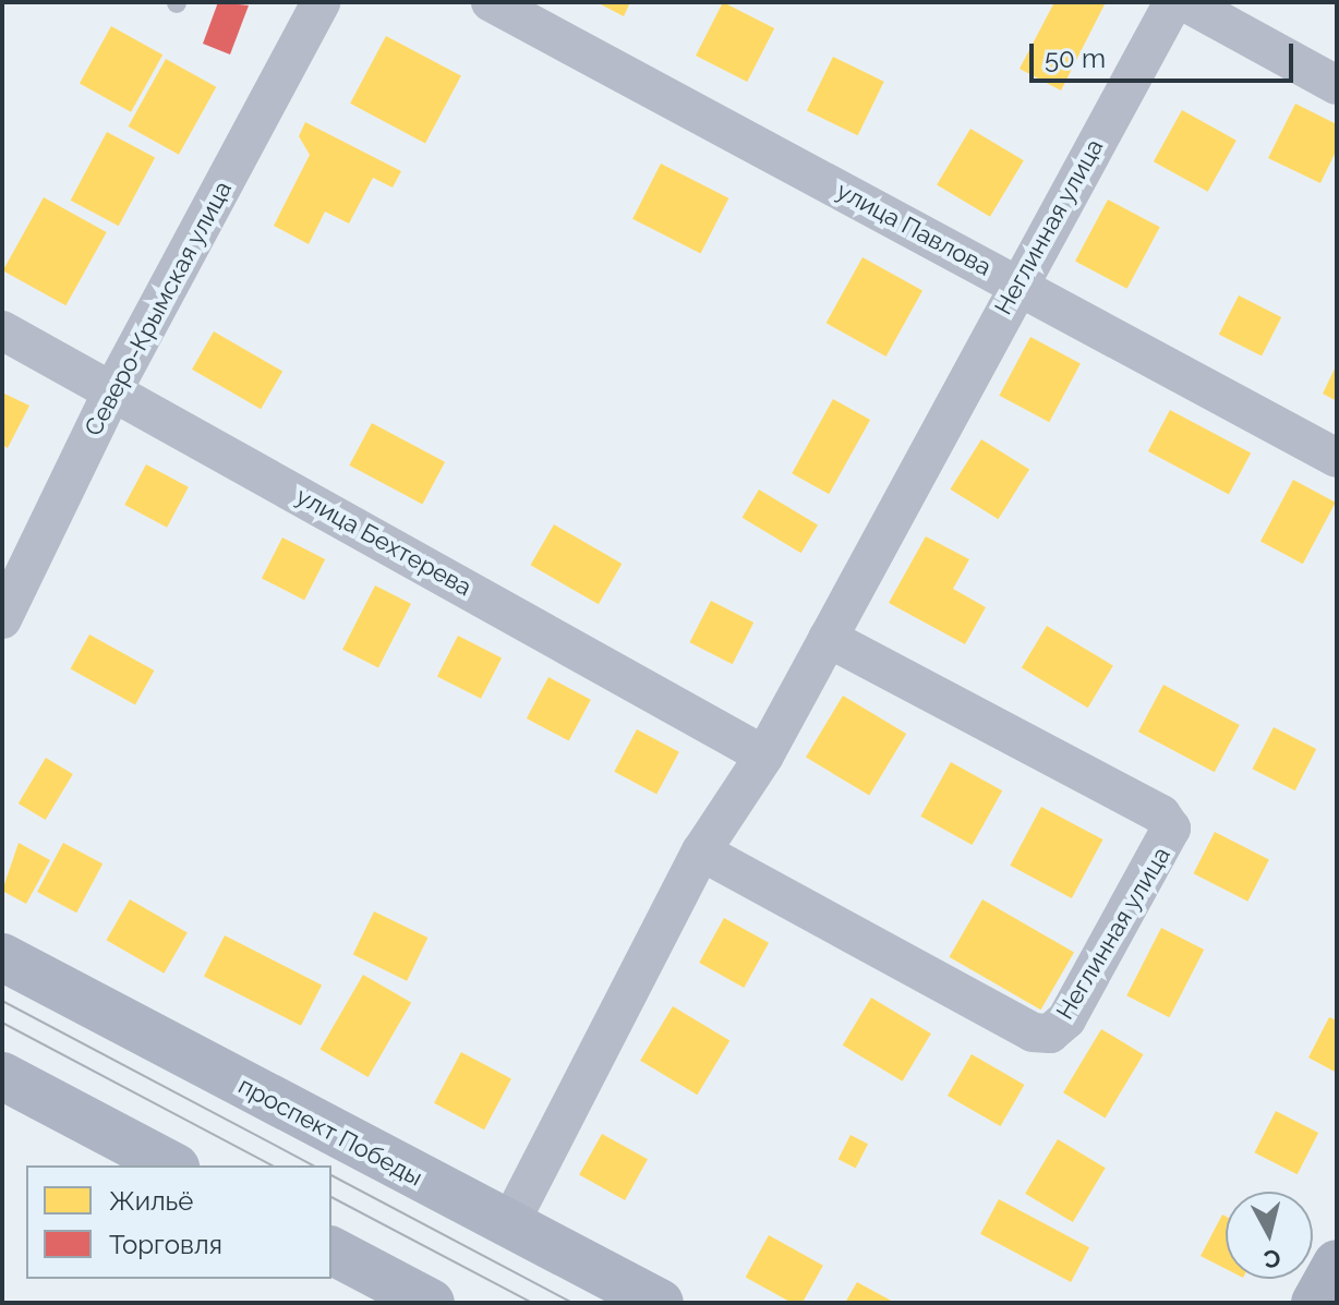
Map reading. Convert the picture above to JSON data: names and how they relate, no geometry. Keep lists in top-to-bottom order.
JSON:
{
  "streets": {
    "main road": ["проспект Победы"],
    "street": [
      "Неглинная улица",
      "улица Павлова",
      "Северо-Крымская улица",
      "улица Бехтерева"
    ]
  },
  "crossings": [
    ["Неглинная улица", "улица Павлова"],
    ["Неглинная улица", "улица Бехтерева"],
    ["Неглинная улица", "проспект Победы"],
    ["Северо-Крымская улица", "улица Бехтерева"]
  ],
  "legend": ["Жильё", "Торговля"],
  "scale_bar": "50 m",
  "north": "bottom"
}
